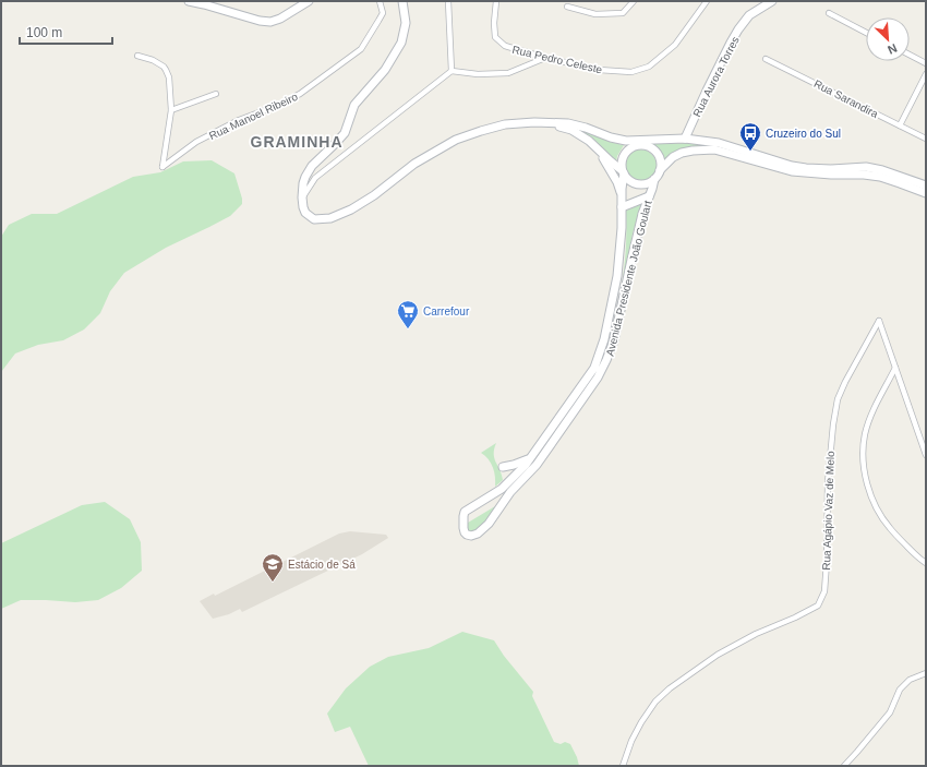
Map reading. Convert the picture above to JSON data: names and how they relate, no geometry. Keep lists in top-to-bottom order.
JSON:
{
  "streets": {
    "street": [
      "Rua Pedro Celeste",
      "Rua Aurora Torres",
      "Rua Sarandira",
      "Rua Manoel Ribeiro",
      "Avenida Presidente João Goulart",
      "Rua Agápio Vaz de Melo"
    ]
  },
  "districts": ["GRAMINHA"],
  "places": {
    "bus stop": ["Cruzeiro do Sul"],
    "supermarket": ["Carrefour"],
    "school or university": ["Estácio de Sá"]
  },
  "scale_bar": "100 m",
  "north": "bottom right"
}
